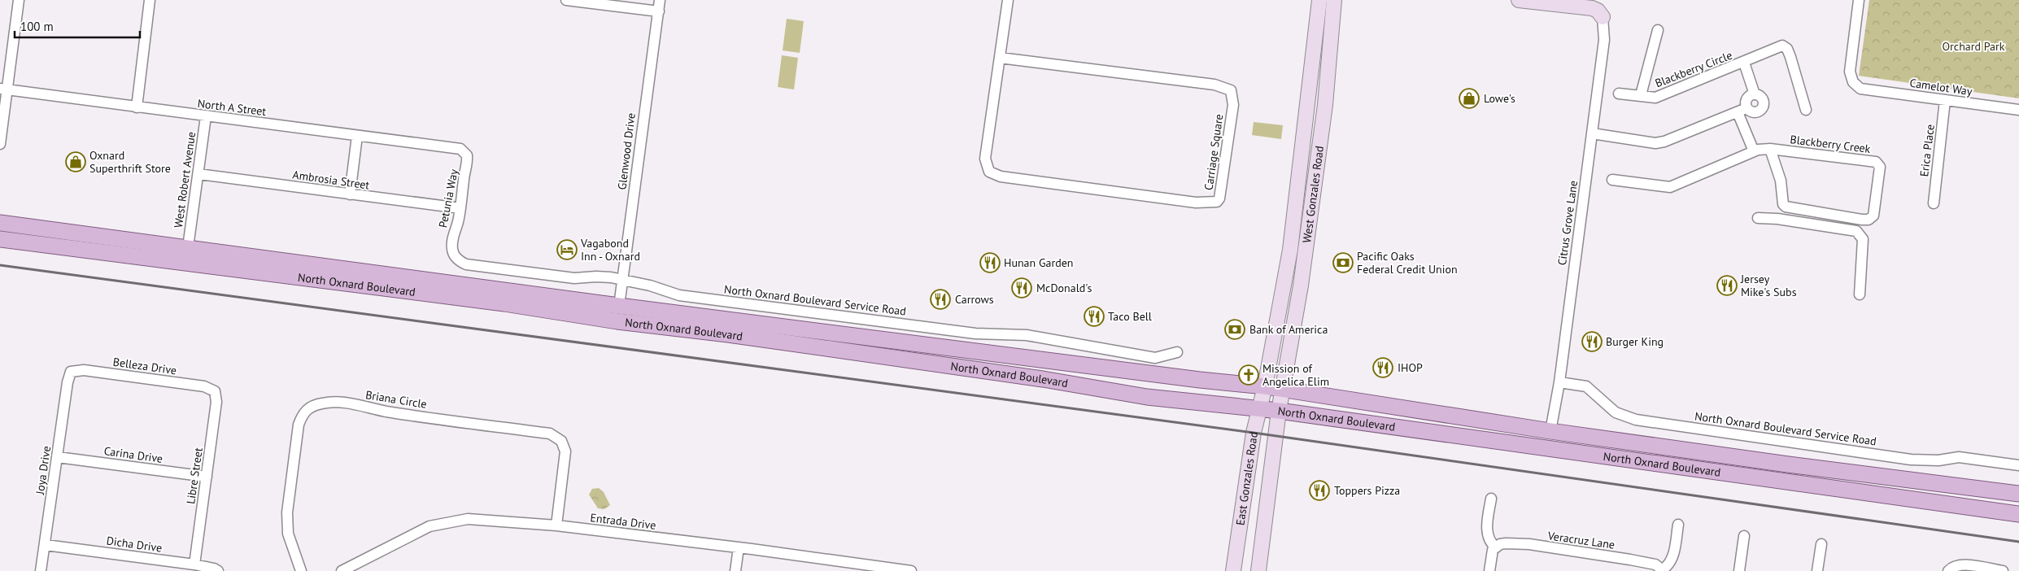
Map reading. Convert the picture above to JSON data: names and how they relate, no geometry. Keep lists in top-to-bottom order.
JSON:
{
  "streets": {
    "main road": ["West Gonzales Road", "North Oxnard Boulevard", "East Gonzales Road"],
    "street": [
      "Blackberry Circle",
      "Camelot Way",
      "North A Street",
      "Blackberry Creek",
      "Erica Place",
      "Glenwood Drive",
      "Carriage Square",
      "West Robert Avenue",
      "Ambrosia Street",
      "Petunia Way",
      "Citrus Grove Lane",
      "North Oxnard Boulevard Service Road",
      "Belleza Drive",
      "Briana Circle",
      "Carina Drive",
      "Joya Drive",
      "Libre Street",
      "Entrada Drive",
      "Veracruz Lane",
      "Dicha Drive"
    ]
  },
  "crossings": [
    ["Blackberry Circle", "Citrus Grove Lane"],
    ["Camelot Way", "Erica Place"],
    ["North A Street", "West Robert Avenue"],
    ["North A Street", "Petunia Way"],
    ["Glenwood Drive", "North Oxnard Boulevard"],
    ["Glenwood Drive", "North Oxnard Boulevard Service Road"],
    ["West Robert Avenue", "Ambrosia Street"],
    ["West Robert Avenue", "North Oxnard Boulevard"],
    ["Ambrosia Street", "Petunia Way"],
    ["West Gonzales Road", "North Oxnard Boulevard"],
    ["West Gonzales Road", "East Gonzales Road"],
    ["Petunia Way", "North Oxnard Boulevard Service Road"],
    ["Citrus Grove Lane", "North Oxnard Boulevard"],
    ["Citrus Grove Lane", "North Oxnard Boulevard Service Road"],
    ["North Oxnard Boulevard", "East Gonzales Road"],
    ["Belleza Drive", "Joya Drive"],
    ["Belleza Drive", "Libre Street"],
    ["Briana Circle", "Entrada Drive"],
    ["Carina Drive", "Joya Drive"],
    ["Carina Drive", "Libre Street"],
    ["Joya Drive", "Dicha Drive"],
    ["Libre Street", "Dicha Drive"]
  ],
  "parks": ["Orchard Park"],
  "places": {
    "shop": ["Lowe's", "Oxnard Superthrift Store"],
    "hotel": ["Vagabond Inn - Oxnard"],
    "restaurant": [
      "Hunan Garden",
      "Jersey Mike's Subs",
      "McDonald's",
      "Carrows",
      "Taco Bell",
      "Burger King",
      "IHOP",
      "Toppers Pizza"
    ],
    "bank": ["Pacific Oaks Federal Credit Union", "Bank of America"],
    "church": ["Mission of Angelica Elim"]
  },
  "scale_bar": "100 m"
}
